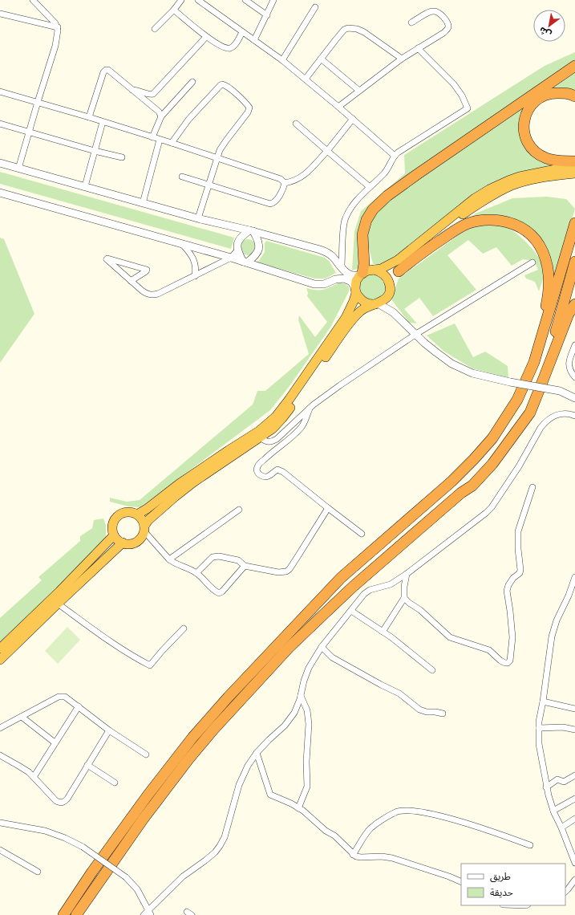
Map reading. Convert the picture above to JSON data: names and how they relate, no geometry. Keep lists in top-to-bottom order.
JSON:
{
  "legend": ["طريق", "حديقة"],
  "north": "bottom left"
}
